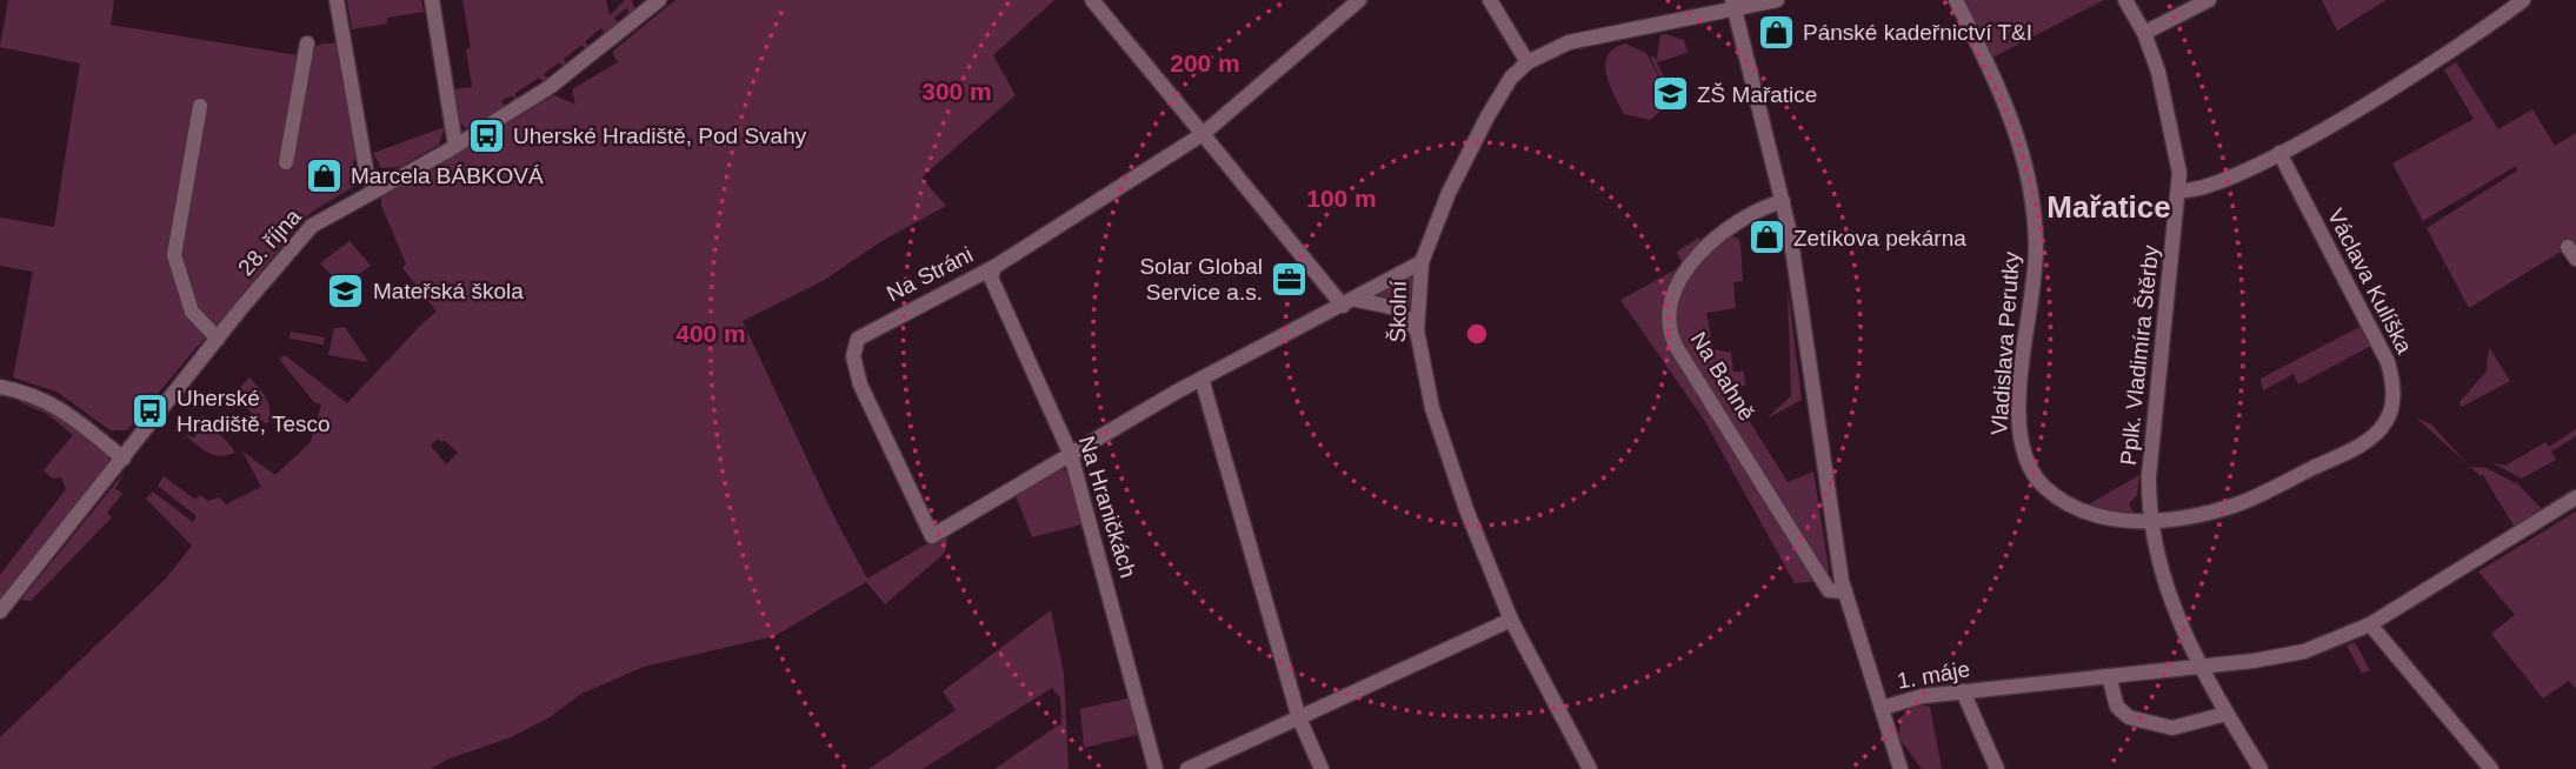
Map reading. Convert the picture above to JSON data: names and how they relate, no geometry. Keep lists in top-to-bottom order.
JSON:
{
  "streets": {
    "street": [
      "28. října",
      "Na Stráni",
      "Václava Kulíška",
      "Školní",
      "Vladislava Perutky",
      "Pplk. Vladimíra Štěrby",
      "Na Bahně",
      "Na Hraničkách",
      "1. máje"
    ]
  },
  "crossings": [
    ["Na Stráni", "Na Hraničkách"],
    ["Václava Kulíška", "Vladislava Perutky"],
    ["Václava Kulíška", "Pplk. Vladimíra Štěrby"],
    ["Školní", "1. máje"],
    ["Vladislava Perutky", "Pplk. Vladimíra Štěrby"],
    ["Pplk. Vladimíra Štěrby", "1. máje"],
    ["Na Bahně", "1. máje"]
  ],
  "districts": ["Mařatice"],
  "places": {
    "shop": ["Pánské kadeřnictví T&I", "Marcela BÁBKOVÁ", "Zetíkova pekárna"],
    "school or university": ["ZŠ Mařatice", "Mateřská škola"],
    "bus stop": ["Uherské Hradiště, Pod Svahy", "Uherské Hradiště, Tesco"],
    "office": ["Solar Global Service a.s."]
  },
  "rings": [
    "200 m",
    "300 m",
    "100 m",
    "400 m"
  ]
}
